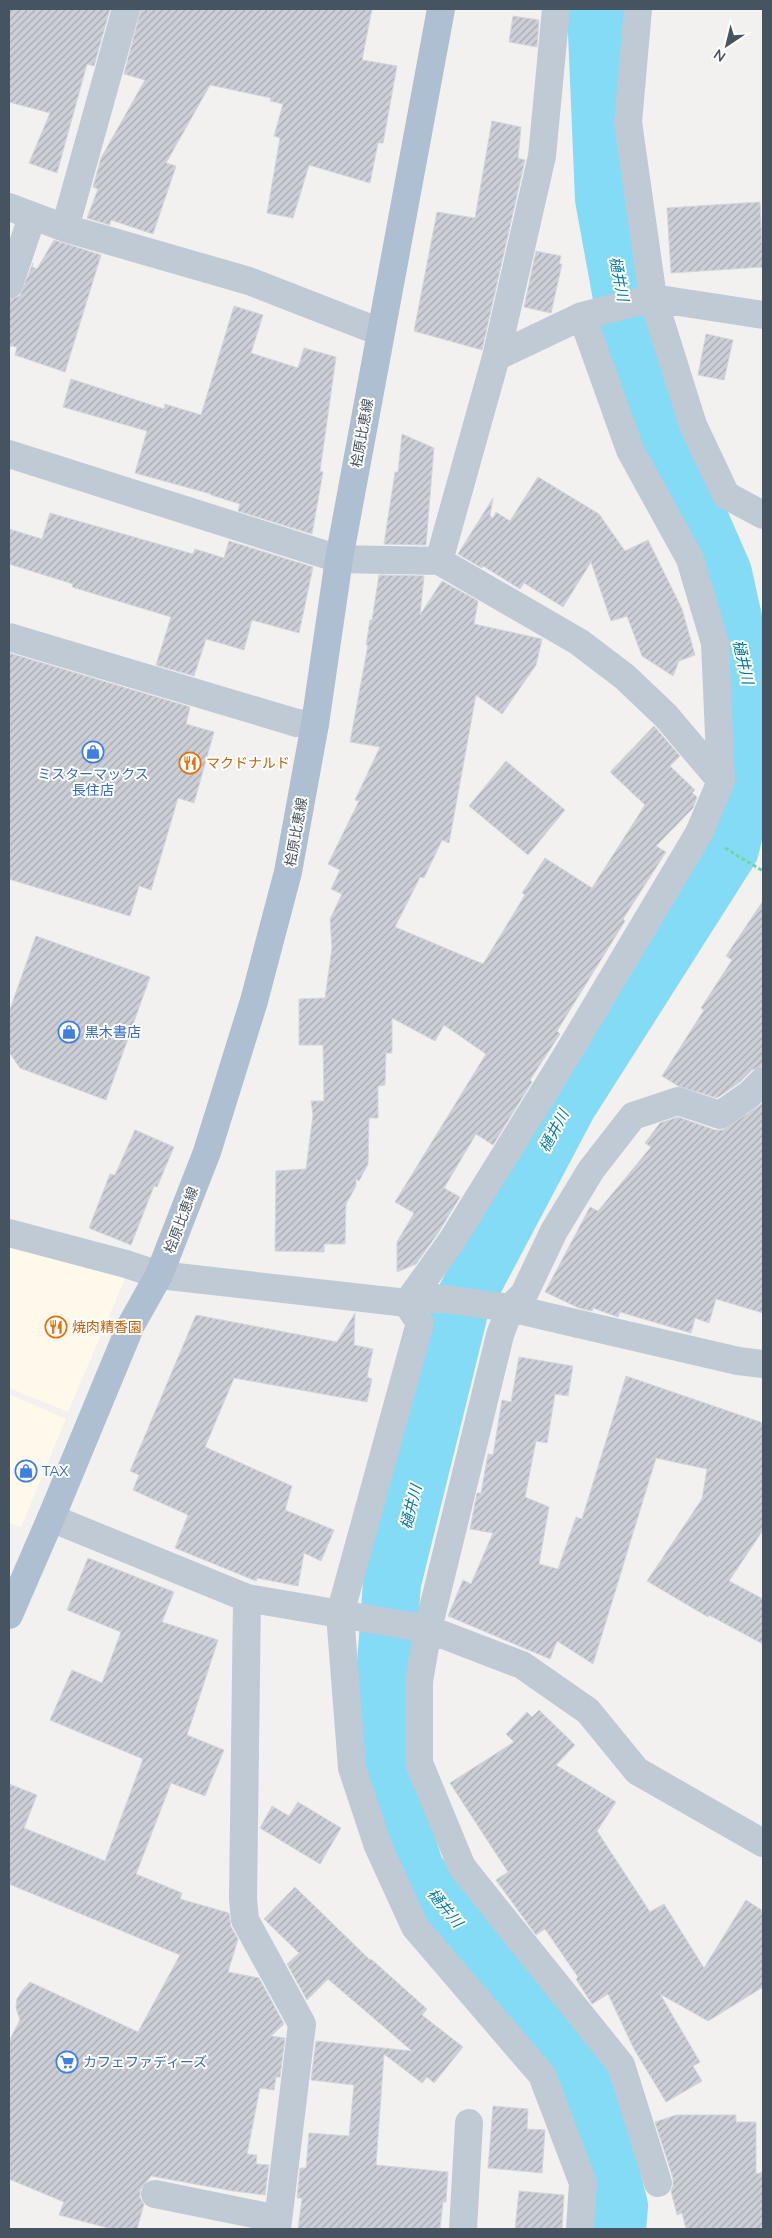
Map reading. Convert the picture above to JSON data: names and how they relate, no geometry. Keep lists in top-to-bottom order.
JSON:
{
  "streets": {
    "main road": ["桧原比恵線"]
  },
  "water": ["樋井川"],
  "places": {
    "shop": ["ミスターマックス 長住店", "黒木書店", "TAX"],
    "restaurant": ["マクドナルド", "焼肉精香園"],
    "supermarket": ["カフェファディーズ"]
  },
  "north": "bottom left"
}
